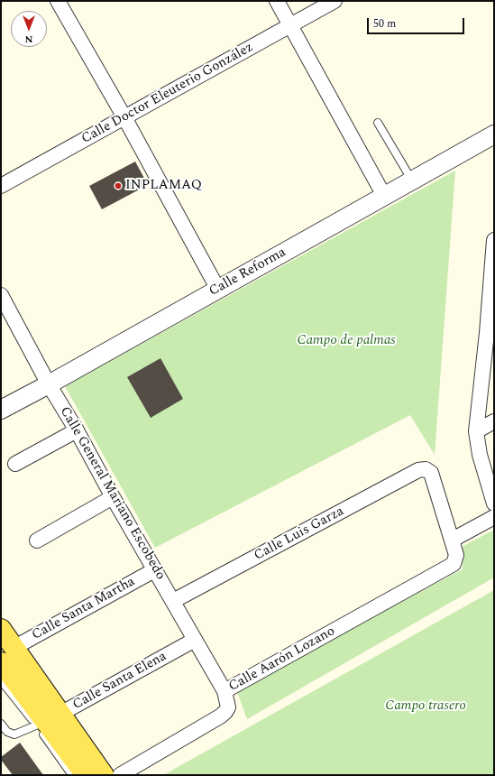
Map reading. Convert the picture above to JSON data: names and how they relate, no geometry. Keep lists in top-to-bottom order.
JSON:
{
  "streets": {
    "street": [
      "Calle Doctor Eleuterio González",
      "Calle Reforma",
      "Calle General Mariano Escobedo",
      "Calle Luis Garza",
      "Calle Santa Martha",
      "Calle Aarón Lozano",
      "Calle Santa Elena"
    ]
  },
  "crossings": [
    ["Calle Reforma", "Calle General Mariano Escobedo"],
    ["Calle General Mariano Escobedo", "Calle Luis Garza"],
    ["Calle General Mariano Escobedo", "Calle Santa Martha"],
    ["Calle General Mariano Escobedo", "Calle Aarón Lozano"],
    ["Calle General Mariano Escobedo", "Calle Santa Elena"],
    ["Calle Luis Garza", "Calle Aarón Lozano"]
  ],
  "parks": ["Campo de palmas", "Campo trasero"],
  "places": ["INPLAMAQ"],
  "scale_bar": "50 m",
  "north": "bottom"
}
